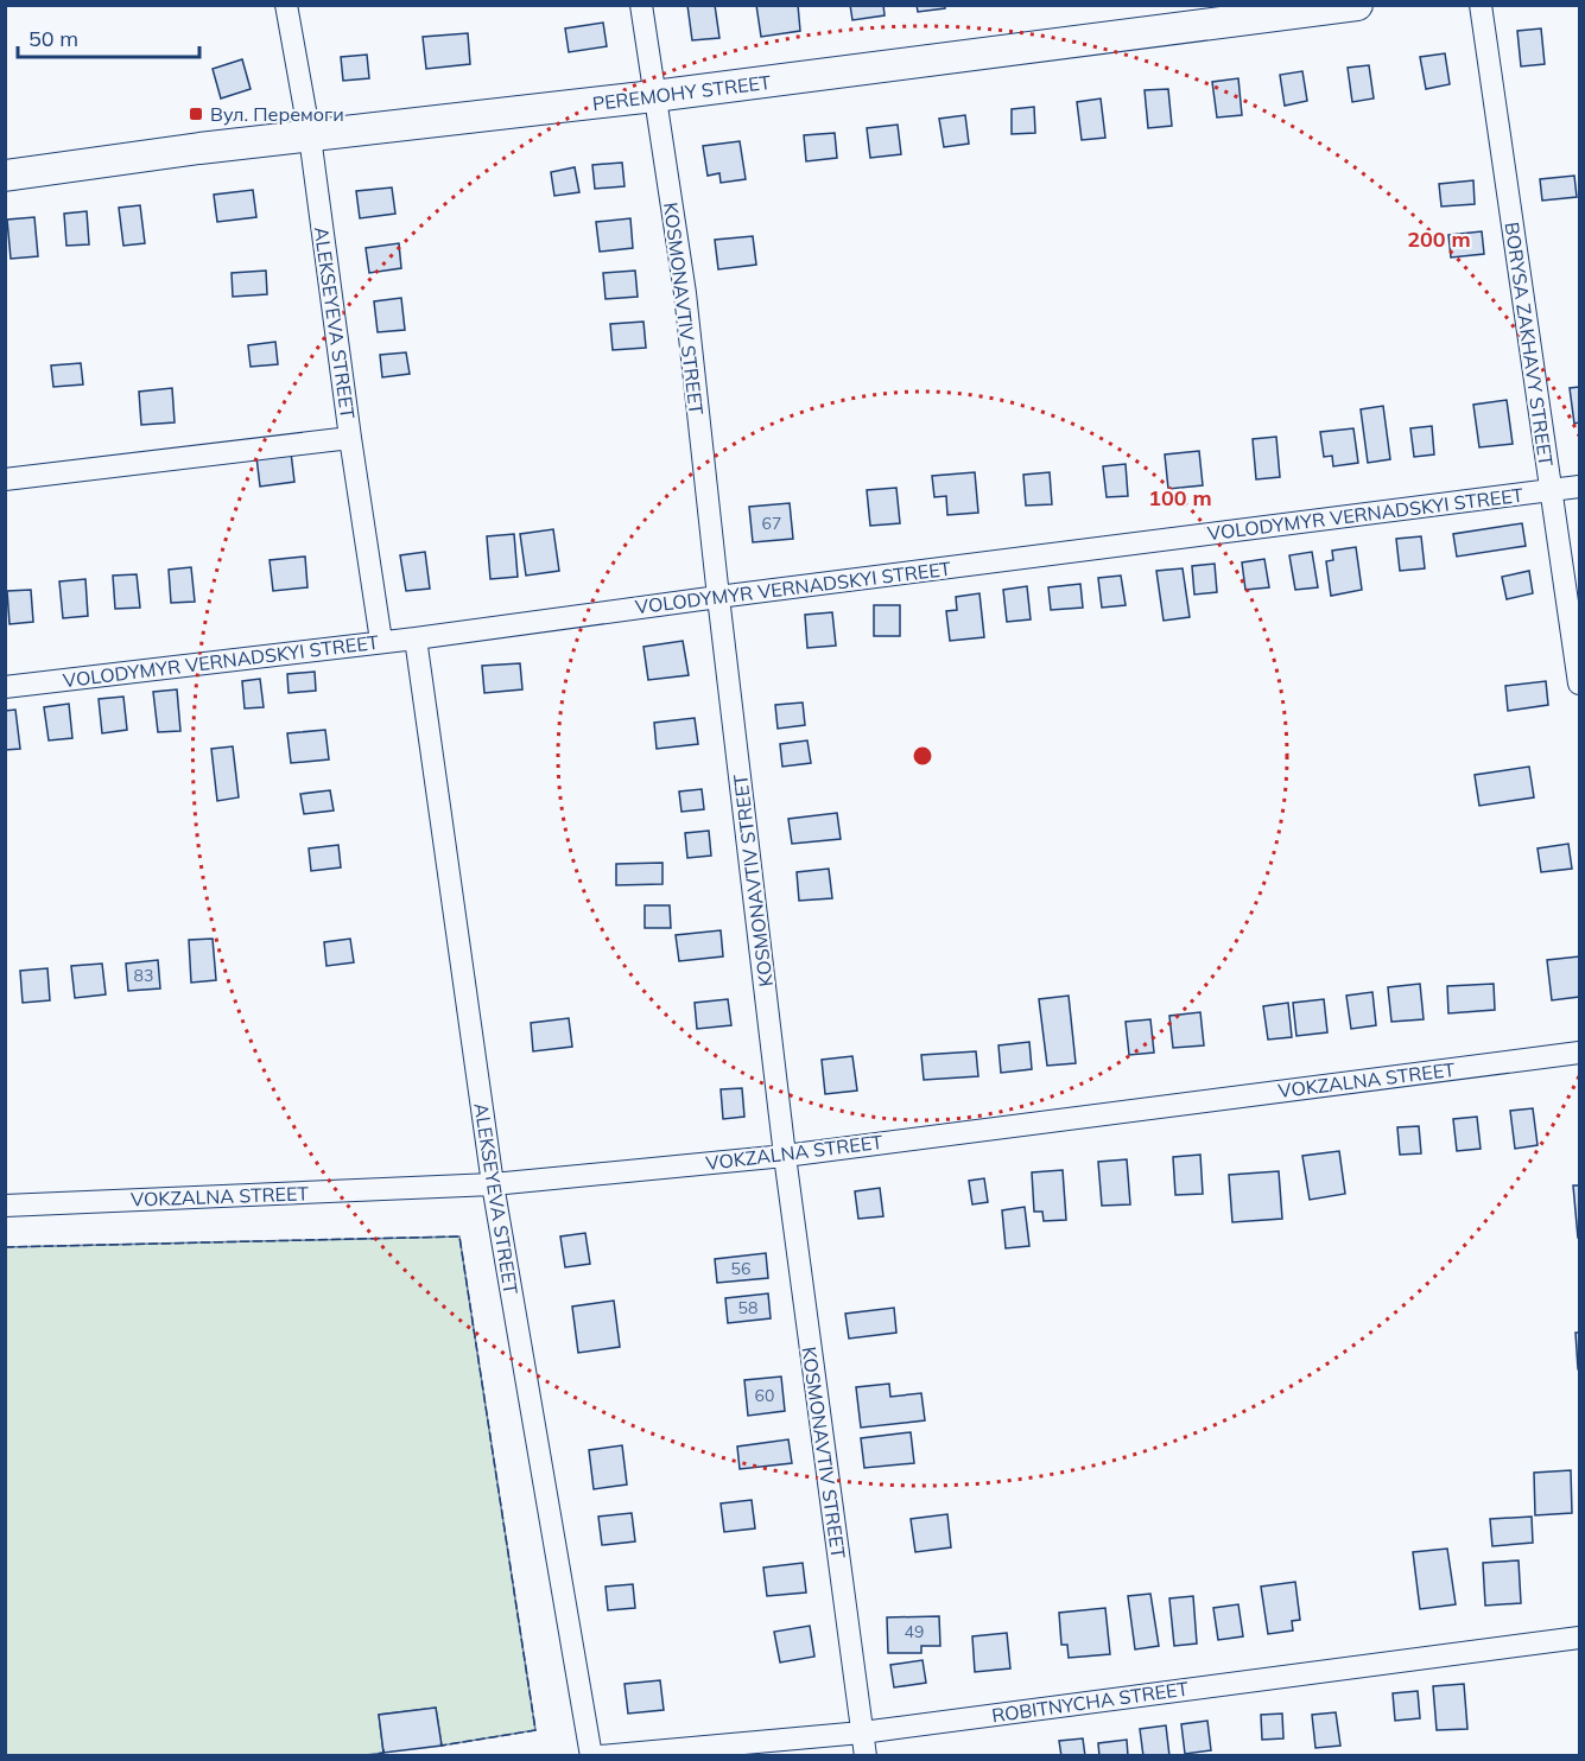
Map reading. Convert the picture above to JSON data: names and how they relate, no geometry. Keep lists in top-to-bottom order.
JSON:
{
  "streets": {
    "main road": ["PEREMOHY STREET"],
    "street": [
      "KOSMONAVTIV STREET",
      "ALEKSEYEVA STREET",
      "BORYSA ZAKHAVY STREET",
      "VOLODYMYR VERNADSKYI STREET",
      "VOKZALNA STREET",
      "ROBITNYCHA STREET"
    ]
  },
  "crossings": [
    ["PEREMOHY STREET", "KOSMONAVTIV STREET"],
    ["PEREMOHY STREET", "ALEKSEYEVA STREET"],
    ["KOSMONAVTIV STREET", "VOLODYMYR VERNADSKYI STREET"],
    ["KOSMONAVTIV STREET", "VOKZALNA STREET"],
    ["KOSMONAVTIV STREET", "ROBITNYCHA STREET"],
    ["ALEKSEYEVA STREET", "VOLODYMYR VERNADSKYI STREET"],
    ["ALEKSEYEVA STREET", "VOKZALNA STREET"],
    ["BORYSA ZAKHAVY STREET", "VOLODYMYR VERNADSKYI STREET"]
  ],
  "places": {
    "transit": ["Вул. Перемоги"]
  },
  "house_numbers": [
    "67",
    "83",
    "56",
    "58",
    "60",
    "49"
  ],
  "scale_bar": "50 m",
  "rings": ["200 m", "100 m"]
}
